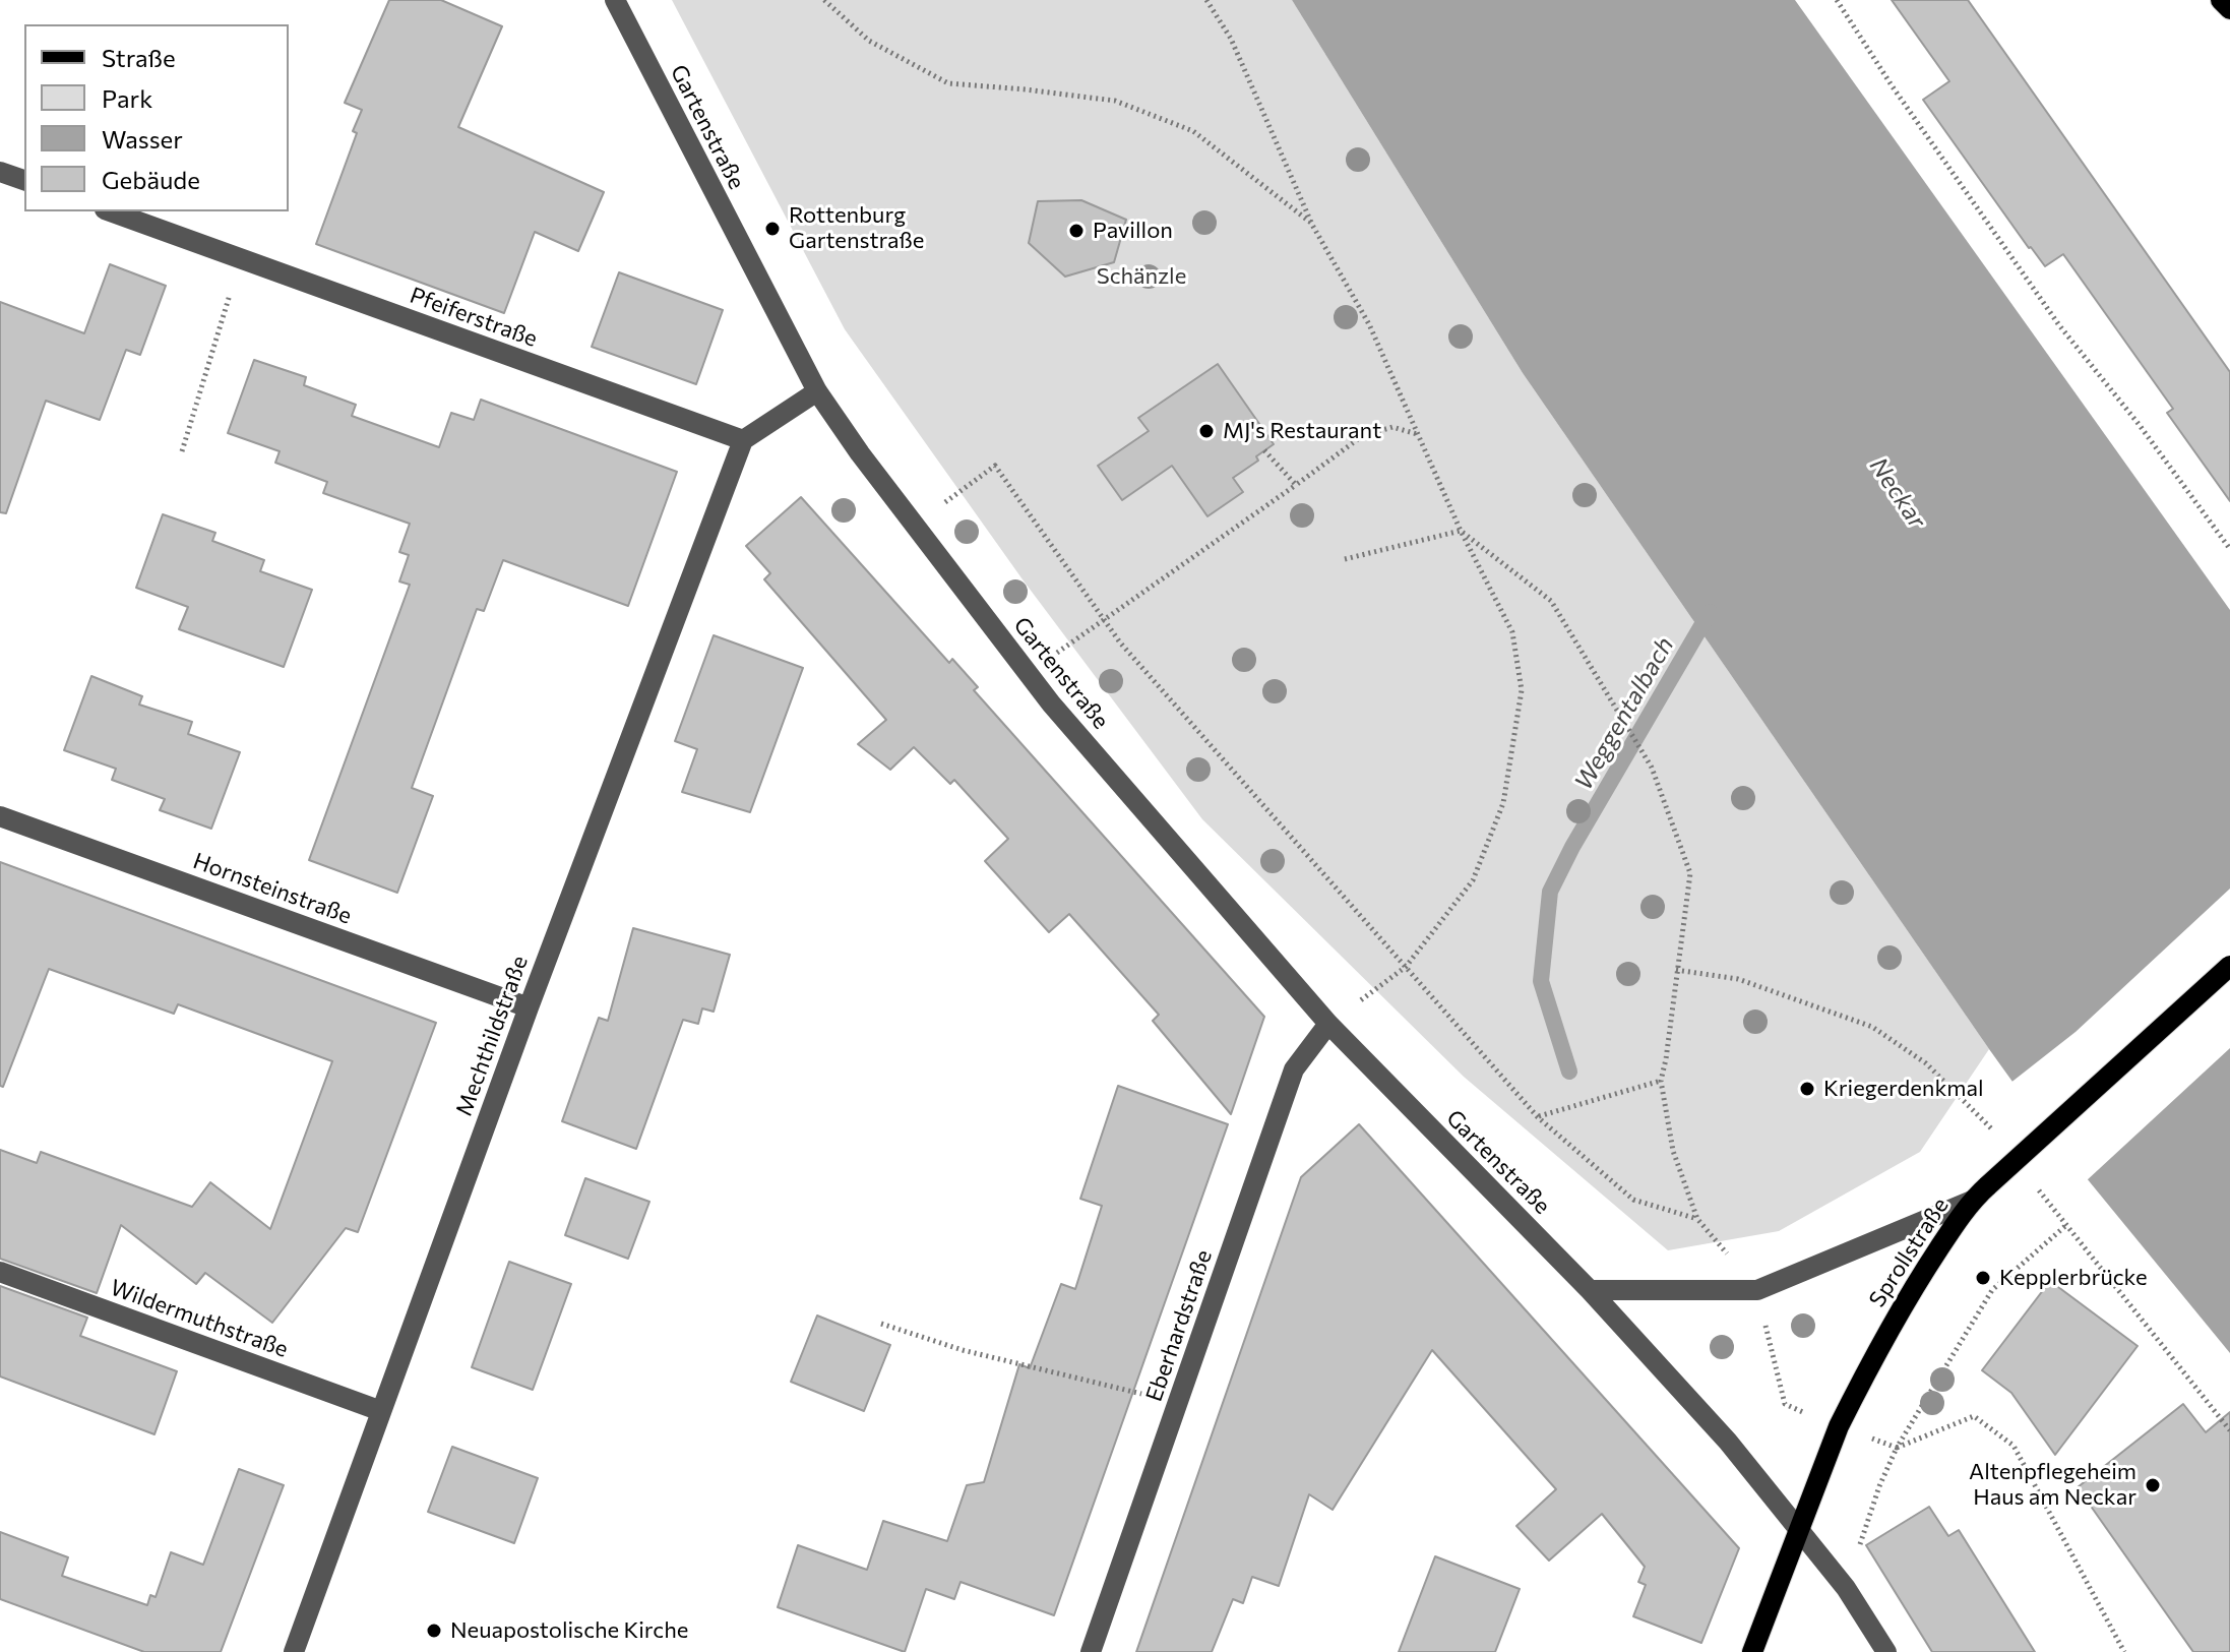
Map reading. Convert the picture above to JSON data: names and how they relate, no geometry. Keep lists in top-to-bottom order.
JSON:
{
  "streets": {
    "main road": ["Sprollstraße"],
    "street": [
      "Gartenstraße",
      "Pfeiferstraße",
      "Hornsteinstraße",
      "Mechthildstraße",
      "Wildermuthstraße",
      "Eberhardstraße"
    ]
  },
  "crossings": [
    ["Gartenstraße", "Sprollstraße"],
    ["Gartenstraße", "Eberhardstraße"],
    ["Pfeiferstraße", "Mechthildstraße"],
    ["Hornsteinstraße", "Mechthildstraße"],
    ["Mechthildstraße", "Wildermuthstraße"]
  ],
  "water": ["Neckar", "Weggentalbach"],
  "parks": ["Schänzle"],
  "places": [
    "Rottenburg Gartenstraße",
    "Pavillon",
    "MJ's Restaurant",
    "Kriegerdenkmal",
    "Kepplerbrücke",
    "Altenpflegeheim Haus am Neckar",
    "Neuapostolische Kirche"
  ],
  "legend": [
    "Straße",
    "Park",
    "Wasser",
    "Gebäude"
  ]
}
